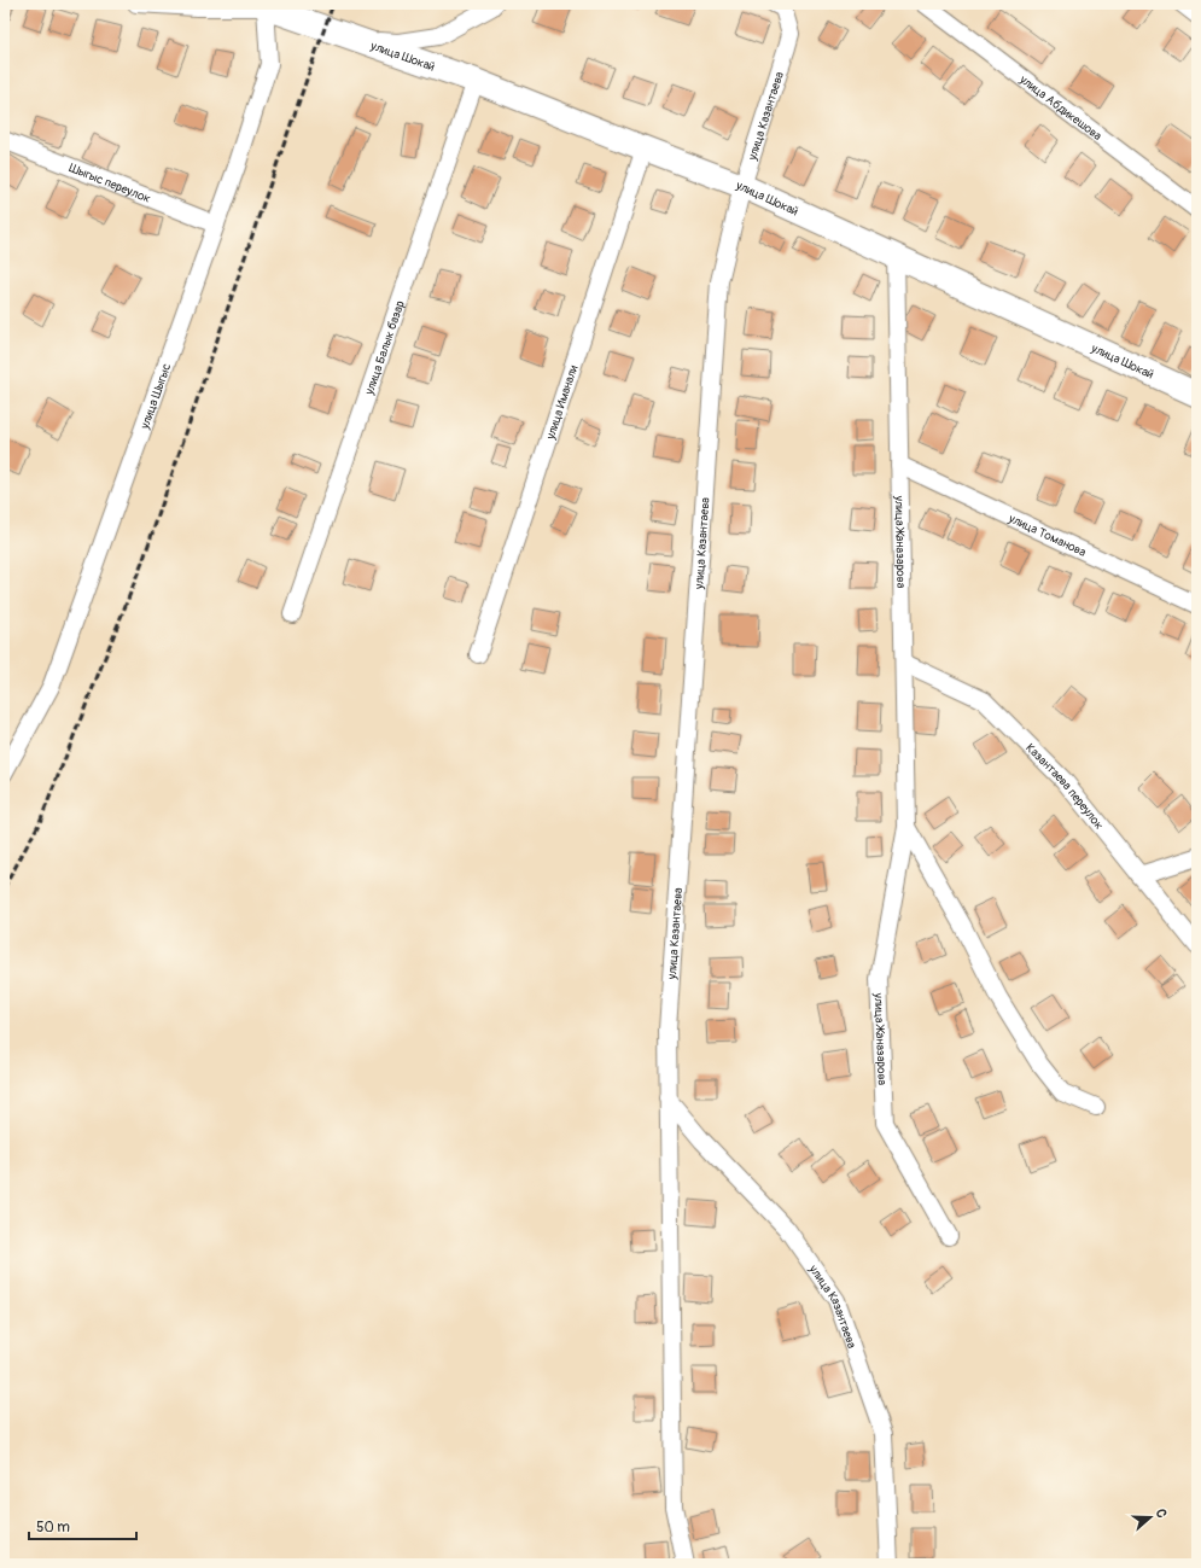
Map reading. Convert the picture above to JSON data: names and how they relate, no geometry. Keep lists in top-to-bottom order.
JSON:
{
  "streets": {
    "street": [
      "улица Шокай",
      "улица Абдикешова",
      "улица Казантаева",
      "Шыгыс переулок",
      "улица Балык базар",
      "улица Шыгыс",
      "улица Иманали",
      "улица Томанова",
      "улица Жаназарова",
      "Казантаева переулок"
    ]
  },
  "crossings": [
    ["улица Шокай", "улица Казантаева"],
    ["улица Шокай", "улица Балык базар"],
    ["улица Шокай", "улица Шыгыс"],
    ["улица Шокай", "улица Иманали"],
    ["улица Шокай", "улица Жаназарова"],
    ["Шыгыс переулок", "улица Шыгыс"],
    ["улица Томанова", "улица Жаназарова"],
    ["улица Жаназарова", "Казантаева переулок"]
  ],
  "scale_bar": "50 m",
  "north": "right"
}
